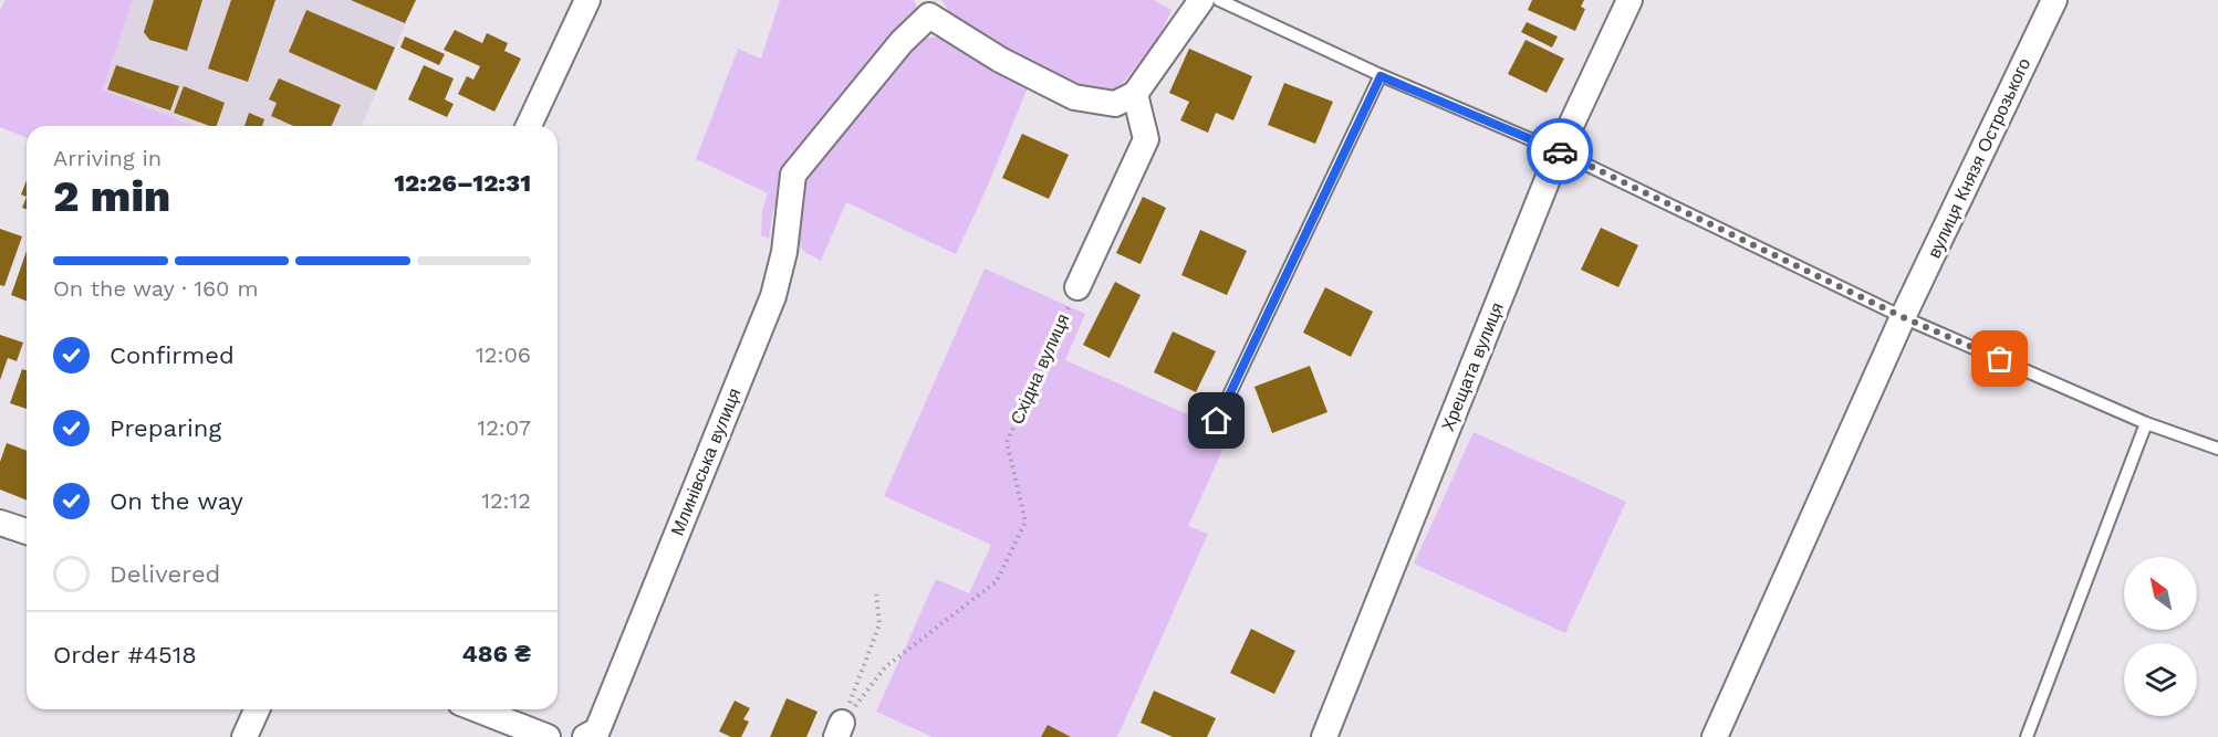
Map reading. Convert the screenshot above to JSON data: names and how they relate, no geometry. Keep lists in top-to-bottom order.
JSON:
{
  "streets": {
    "street": ["вулиця Князя Острозького", "Хрещата вулиця", "Млинівська вулиця"],
    "path": ["Східна вулиця"]
  },
  "north": "top left",
  "page": {
    "heading": ["2 min", "Arriving in", "12:26–12:31"],
    "panel": ["Order #4518", "486 ₴"],
    "bar": "On the way · 160 m",
    "list": [
      ["Confirmed", "12:06"],
      ["Preparing", "12:07"],
      ["On the way", "12:12"],
      "Delivered"
    ]
  }
}
